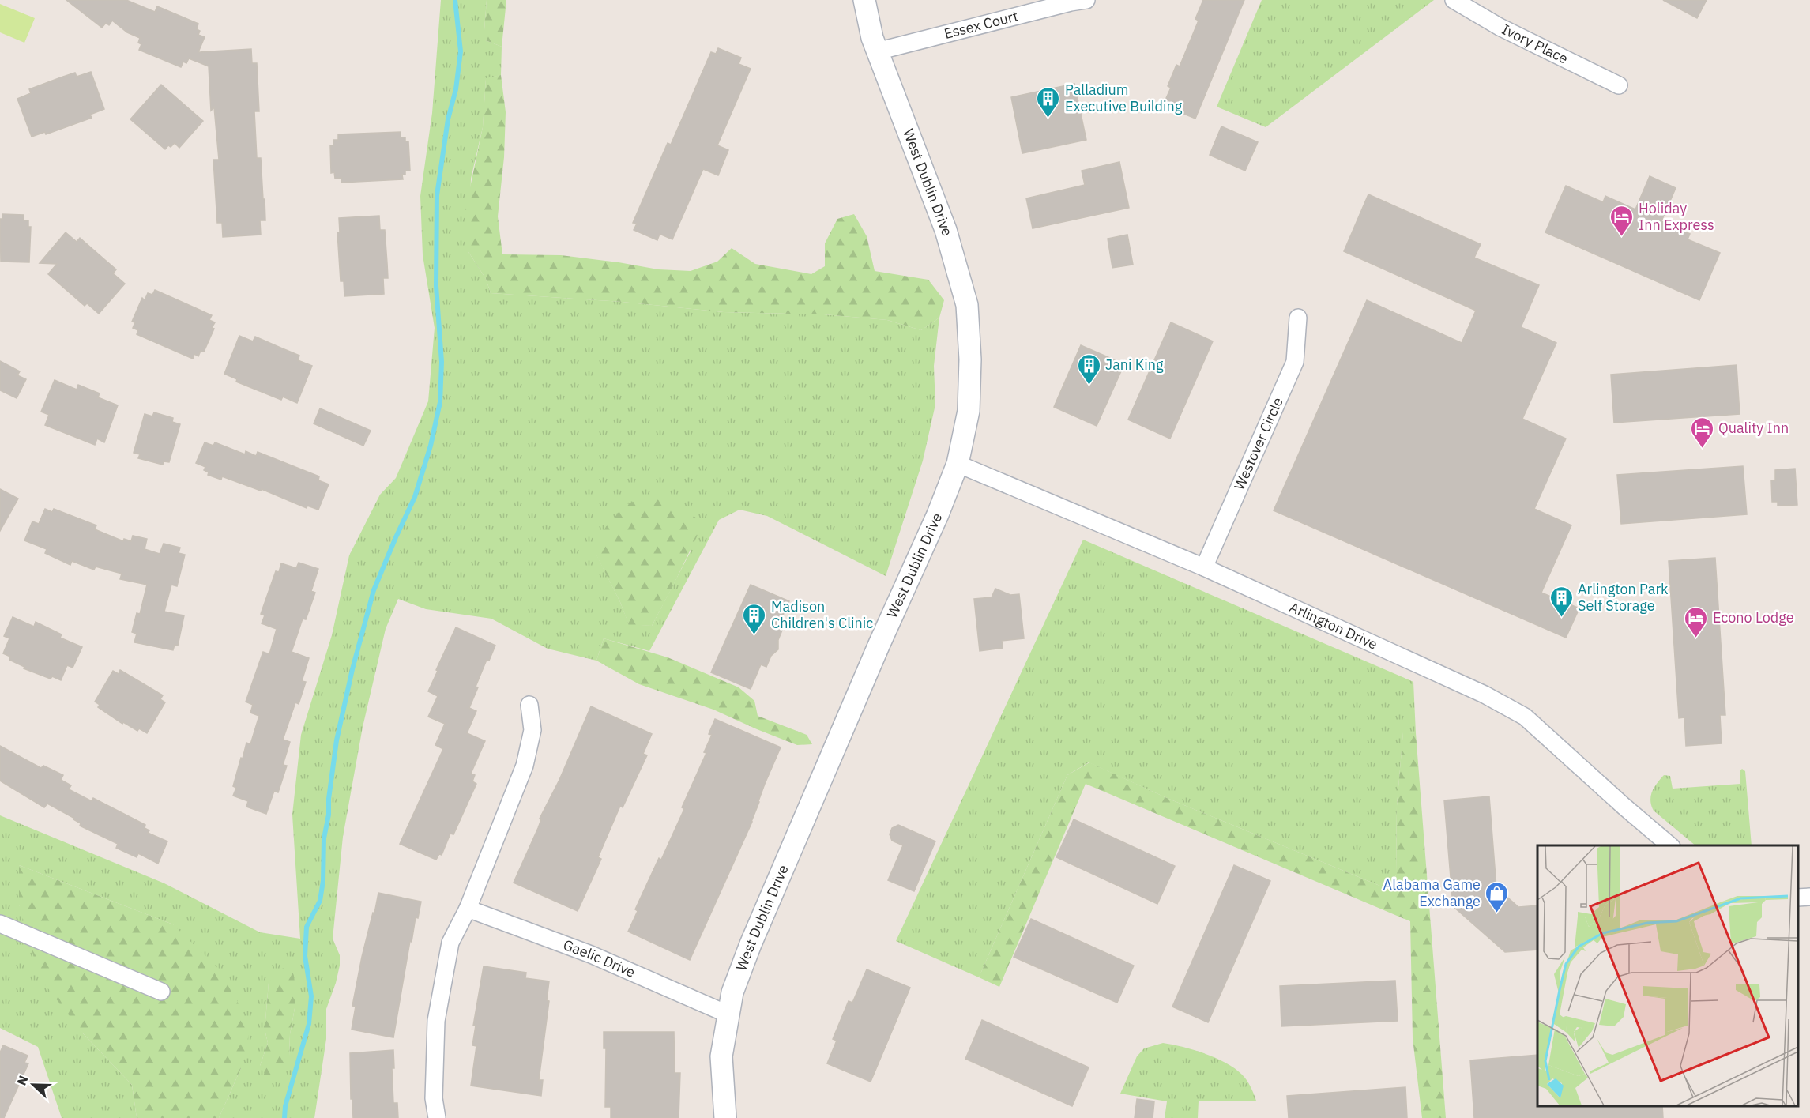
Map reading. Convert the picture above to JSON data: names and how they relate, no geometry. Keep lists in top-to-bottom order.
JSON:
{
  "streets": {
    "street": [
      "Essex Court",
      "Ivory Place",
      "West Dublin Drive",
      "Westover Circle",
      "Arlington Drive",
      "Gaelic Drive"
    ]
  },
  "crossings": [
    ["Essex Court", "West Dublin Drive"],
    ["West Dublin Drive", "Arlington Drive"],
    ["West Dublin Drive", "Gaelic Drive"],
    ["Westover Circle", "Arlington Drive"]
  ],
  "places": {
    "building": [
      "Palladium Executive Building",
      "Jani King",
      "Arlington Park Self Storage",
      "Madison Children's Clinic"
    ],
    "hotel": ["Holiday Inn Express", "Quality Inn", "Econo Lodge"],
    "shop": ["Alabama Game Exchange"]
  },
  "north": "left"
}
